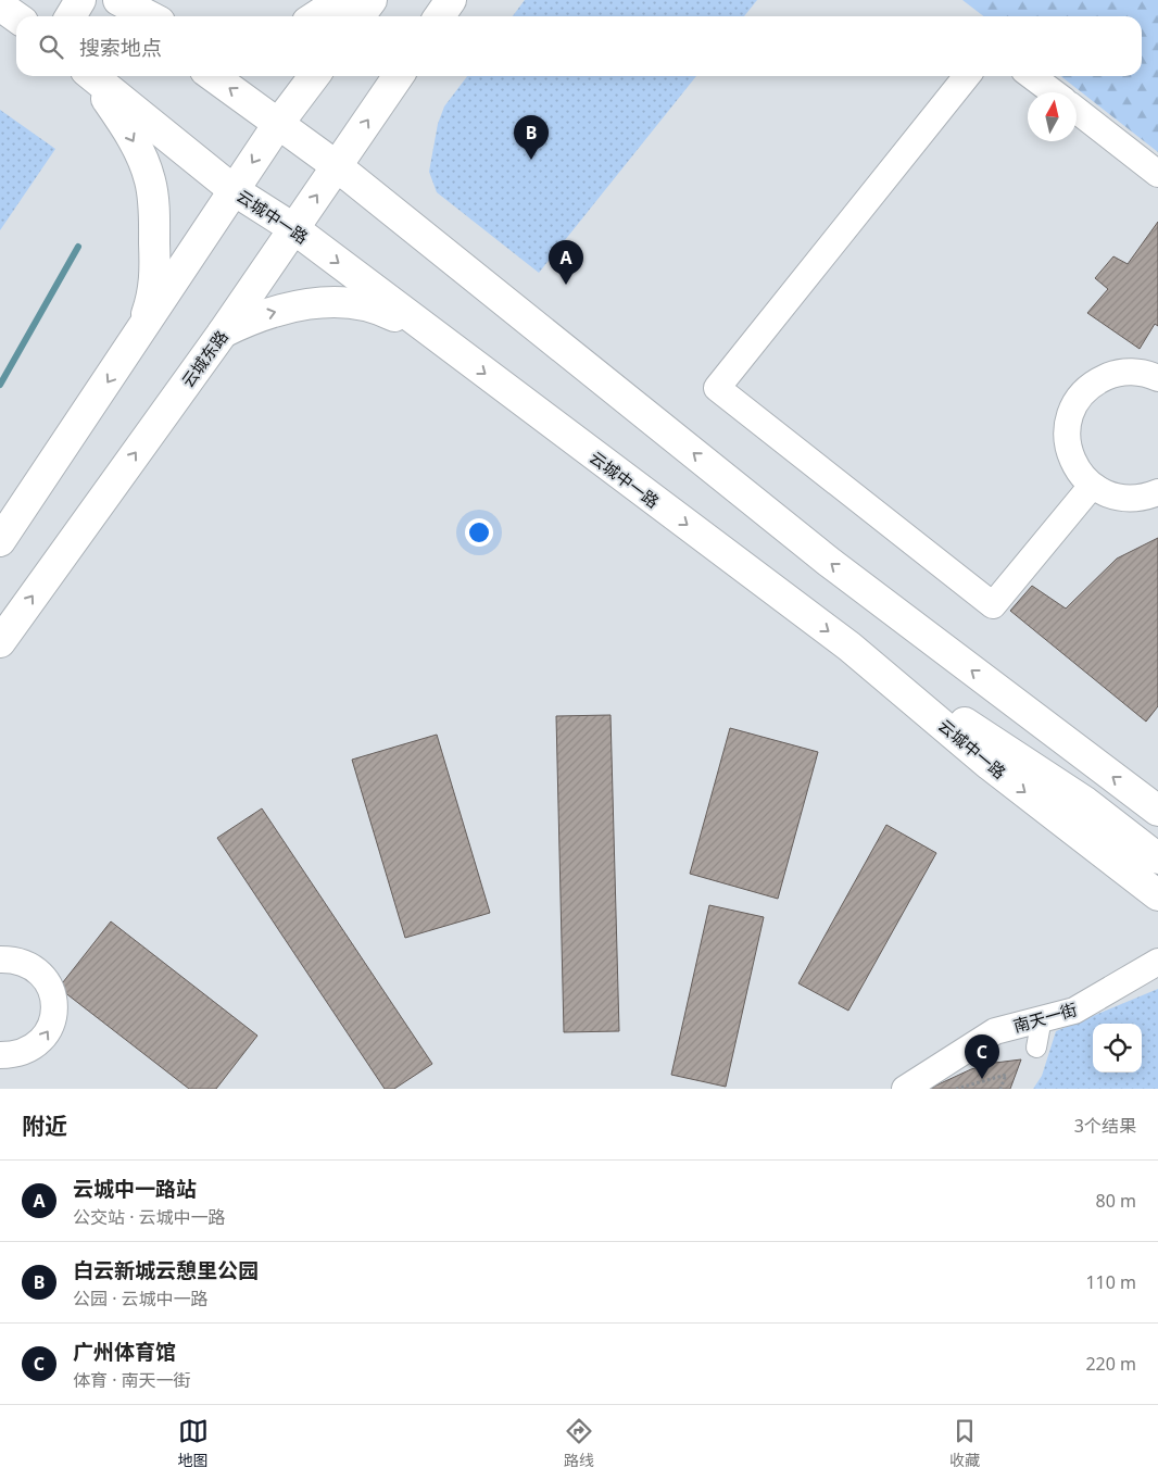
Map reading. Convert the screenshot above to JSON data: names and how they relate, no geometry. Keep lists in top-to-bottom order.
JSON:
{
  "streets": {
    "main road": ["云城中一路", "云城东路"],
    "street": ["南天一街"]
  },
  "crossings": [
    ["云城中一路", "云城东路"]
  ],
  "north": "top",
  "page": {
    "search": "搜索地点",
    "pins": ["B", "A", "C"],
    "heading": ["附近", "3个结果"],
    "list": [
      {
        "mark": "A",
        "name": "云城中一路站",
        "note": "公交站 · 云城中一路",
        "value": "80 m"
      },
      {
        "mark": "B",
        "name": "白云新城云憩里公园",
        "note": "公园 · 云城中一路",
        "value": "110 m"
      },
      {
        "mark": "C",
        "name": "广州体育馆",
        "note": "体育 · 南天一街",
        "value": "220 m"
      }
    ],
    "nav": ["地图", "路线", "收藏"]
  }
}
